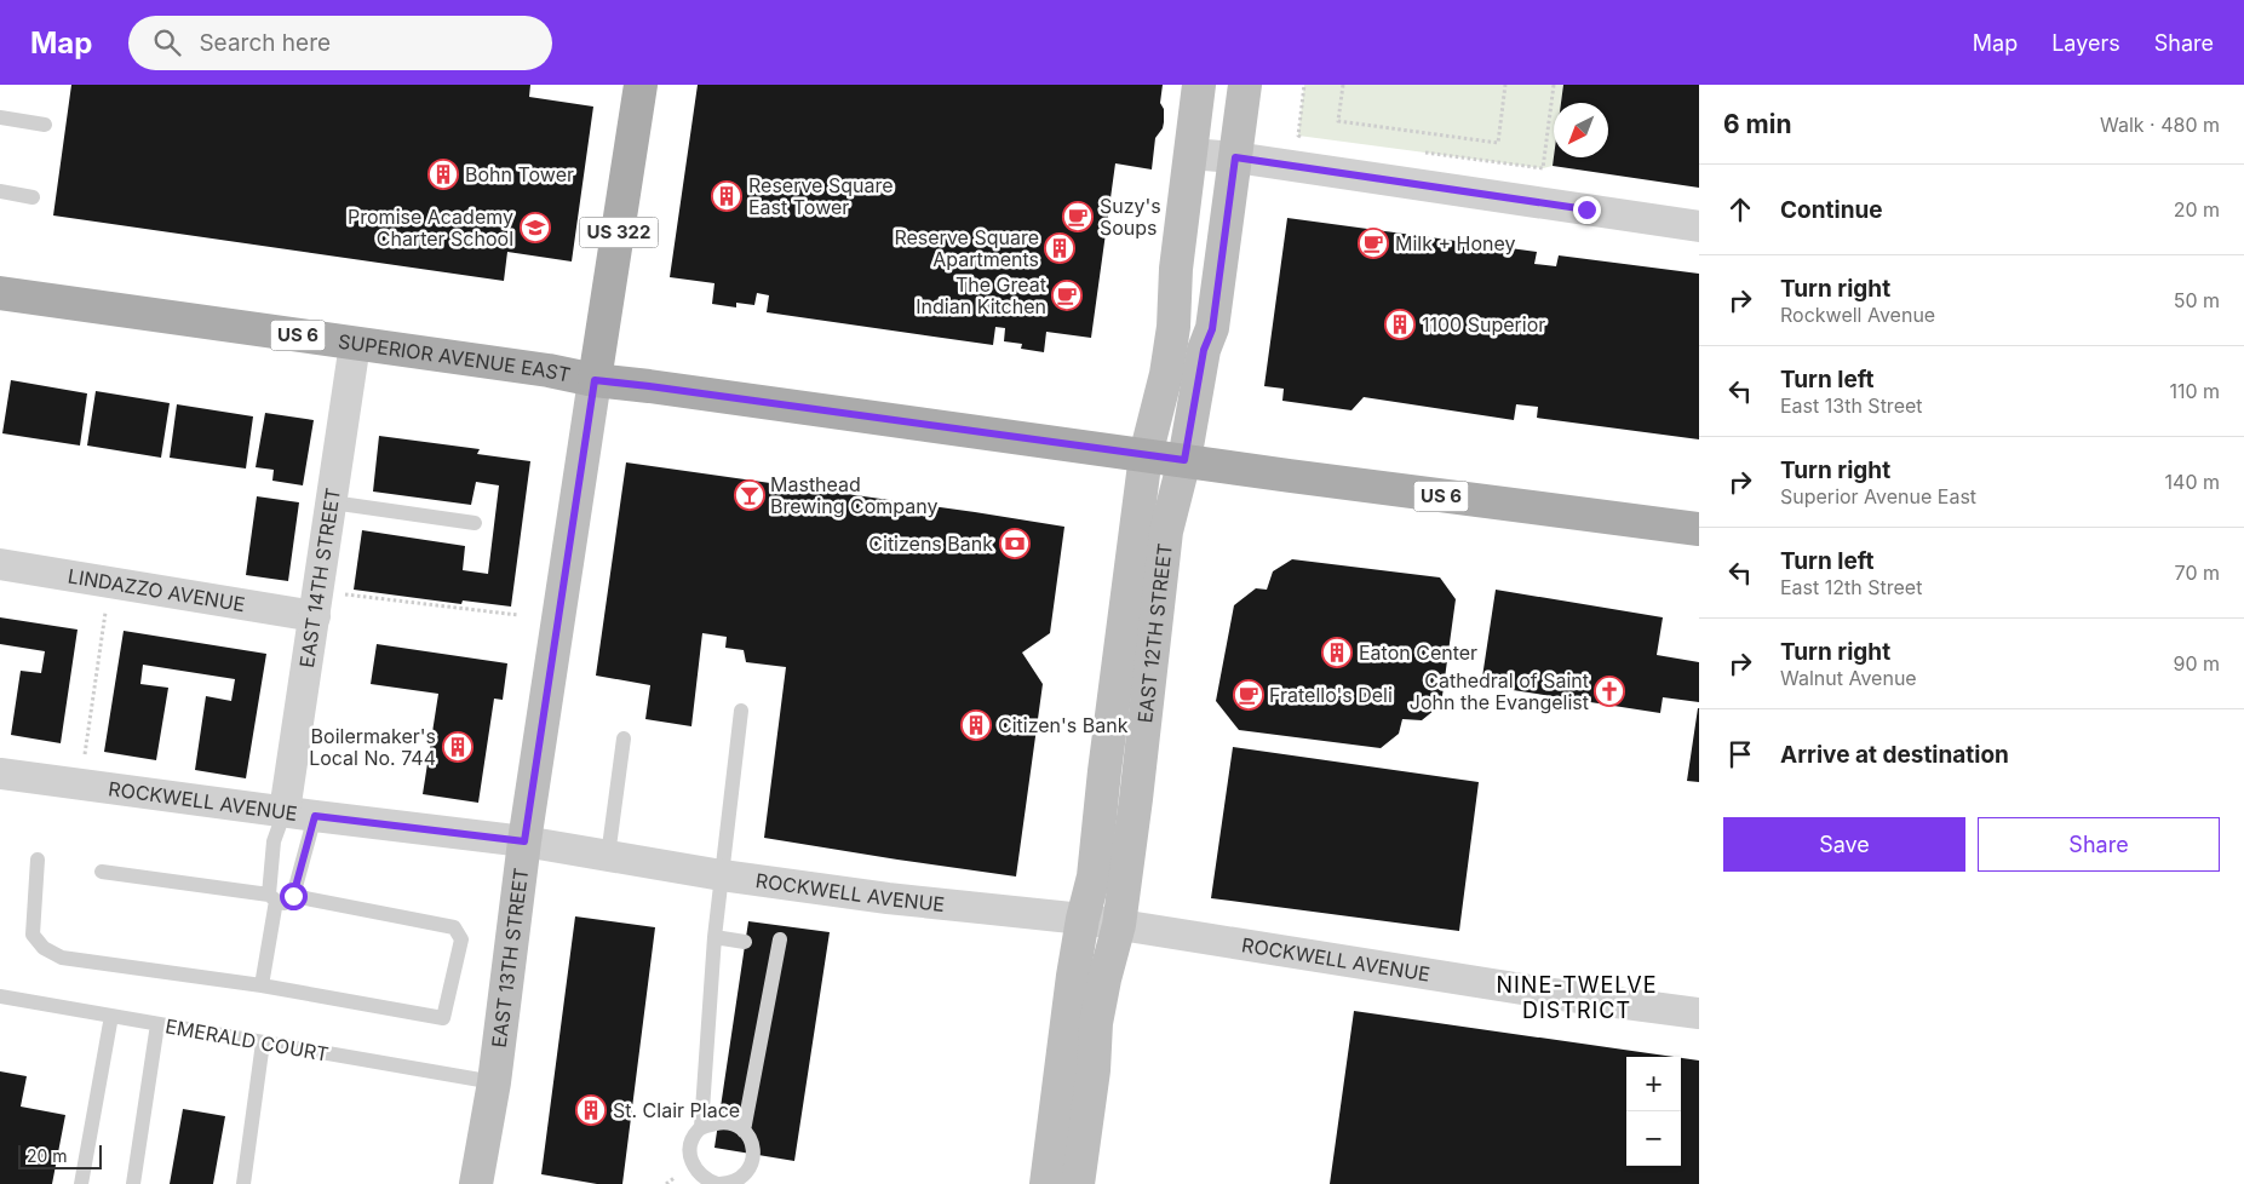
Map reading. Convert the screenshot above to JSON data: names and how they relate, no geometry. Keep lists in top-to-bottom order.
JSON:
{
  "streets": {
    "main road": [
      "US 322",
      "US 6",
      "SUPERIOR AVENUE EAST",
      "EAST 12TH STREET",
      "EAST 13TH STREET"
    ],
    "street": ["EAST 14TH STREET", "LINDAZZO AVENUE", "ROCKWELL AVENUE"],
    "lane": ["EMERALD COURT"]
  },
  "crossings": [
    ["SUPERIOR AVENUE EAST", "EAST 14TH STREET"],
    ["SUPERIOR AVENUE EAST", "EAST 12TH STREET"],
    ["SUPERIOR AVENUE EAST", "EAST 13TH STREET"],
    ["EAST 14TH STREET", "LINDAZZO AVENUE"],
    ["EAST 14TH STREET", "ROCKWELL AVENUE"],
    ["EAST 12TH STREET", "ROCKWELL AVENUE"],
    ["ROCKWELL AVENUE", "EAST 13TH STREET"],
    ["EAST 13TH STREET", "EMERALD COURT"]
  ],
  "districts": ["NINE-TWELVE DISTRICT"],
  "places": {
    "building": [
      "Bohn Tower",
      "Reserve Square East Tower",
      "Reserve Square Apartments",
      "1100 Superior",
      "Eaton Center",
      "Citizen's Bank",
      "Boilermaker's Local No. 744",
      "St. Clair Place"
    ],
    "cafe": [
      "Suzy's Soups",
      "Milk + Honey",
      "The Great Indian Kitchen",
      "Fratello's Deli"
    ],
    "school or university": ["Promise Academy Charter School"],
    "bar": ["Masthead Brewing Company"],
    "bank": ["Citizens Bank"],
    "church": ["Cathedral of Saint John the Evangelist"]
  },
  "scale_bar": "20 m",
  "north": "bottom left",
  "page": {
    "header": "Map",
    "search": "Search here",
    "nav": ["Map", "Layers", "Share"],
    "heading": ["6 min", "Walk · 480 m"],
    "list": [
      ["Continue", "20 m"],
      ["Turn right", "Rockwell Avenue", "50 m"],
      ["Turn left", "East 13th Street", "110 m"],
      ["Turn right", "Superior Avenue East", "140 m"],
      ["Turn left", "East 12th Street", "70 m"],
      ["Turn right", "Walnut Avenue", "90 m"],
      "Arrive at destination"
    ],
    "buttons": ["Save", "Share"],
    "map_buttons": ["+", "−"],
    "scale": "20 m"
  }
}
